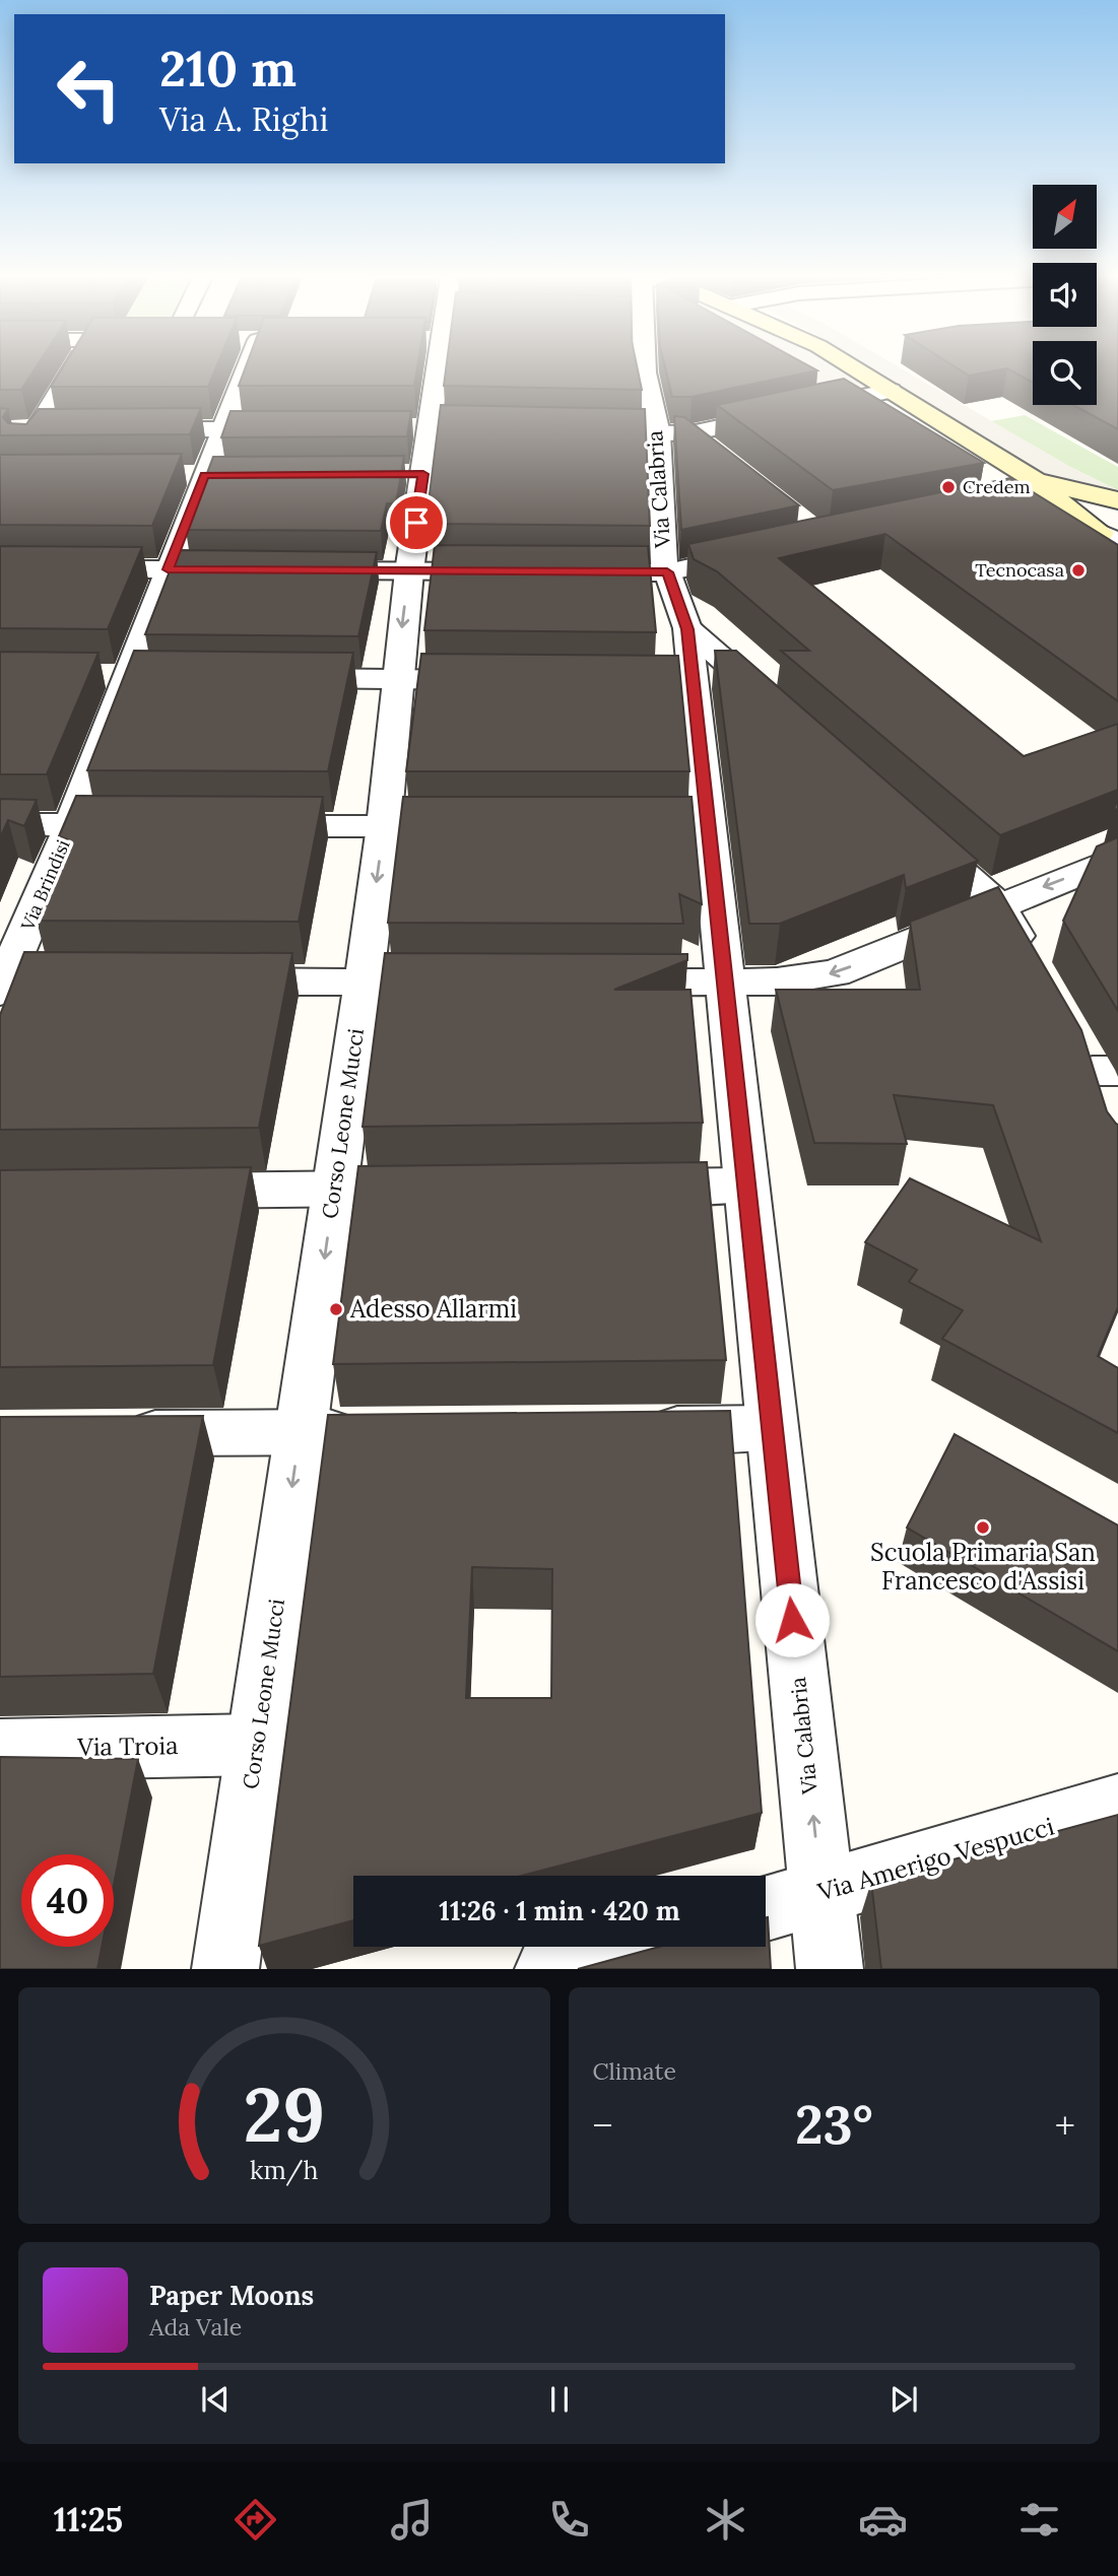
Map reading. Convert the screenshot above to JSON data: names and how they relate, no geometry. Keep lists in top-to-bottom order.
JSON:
{
  "streets": {
    "street": [
      "Via Calabria",
      "Via Brindisi",
      "Corso Leone Mucci",
      "Via Troia",
      "Via Amerigo Vespucci"
    ]
  },
  "crossings": [
    ["Via Calabria", "Via Amerigo Vespucci"],
    ["Corso Leone Mucci", "Via Troia"]
  ],
  "one_way": ["Corso Leone Mucci"],
  "places": [
    "Credem",
    "Tecnocasa",
    "Adesso Allarmi",
    "Scuola Primaria San Francesco d'Assisi"
  ],
  "north": "top right",
  "page": {
    "turn": ["210 m", "Via A. Righi"],
    "limit": "40",
    "trip": "11:26 · 1 min · 420 m",
    "tile": "Climate",
    "heat": ["−", "23°", "+"],
    "song": ["Paper Moons", "Ada Vale"],
    "tabs": "11:25",
    "gauge": ["29", "km/h"]
  }
}
